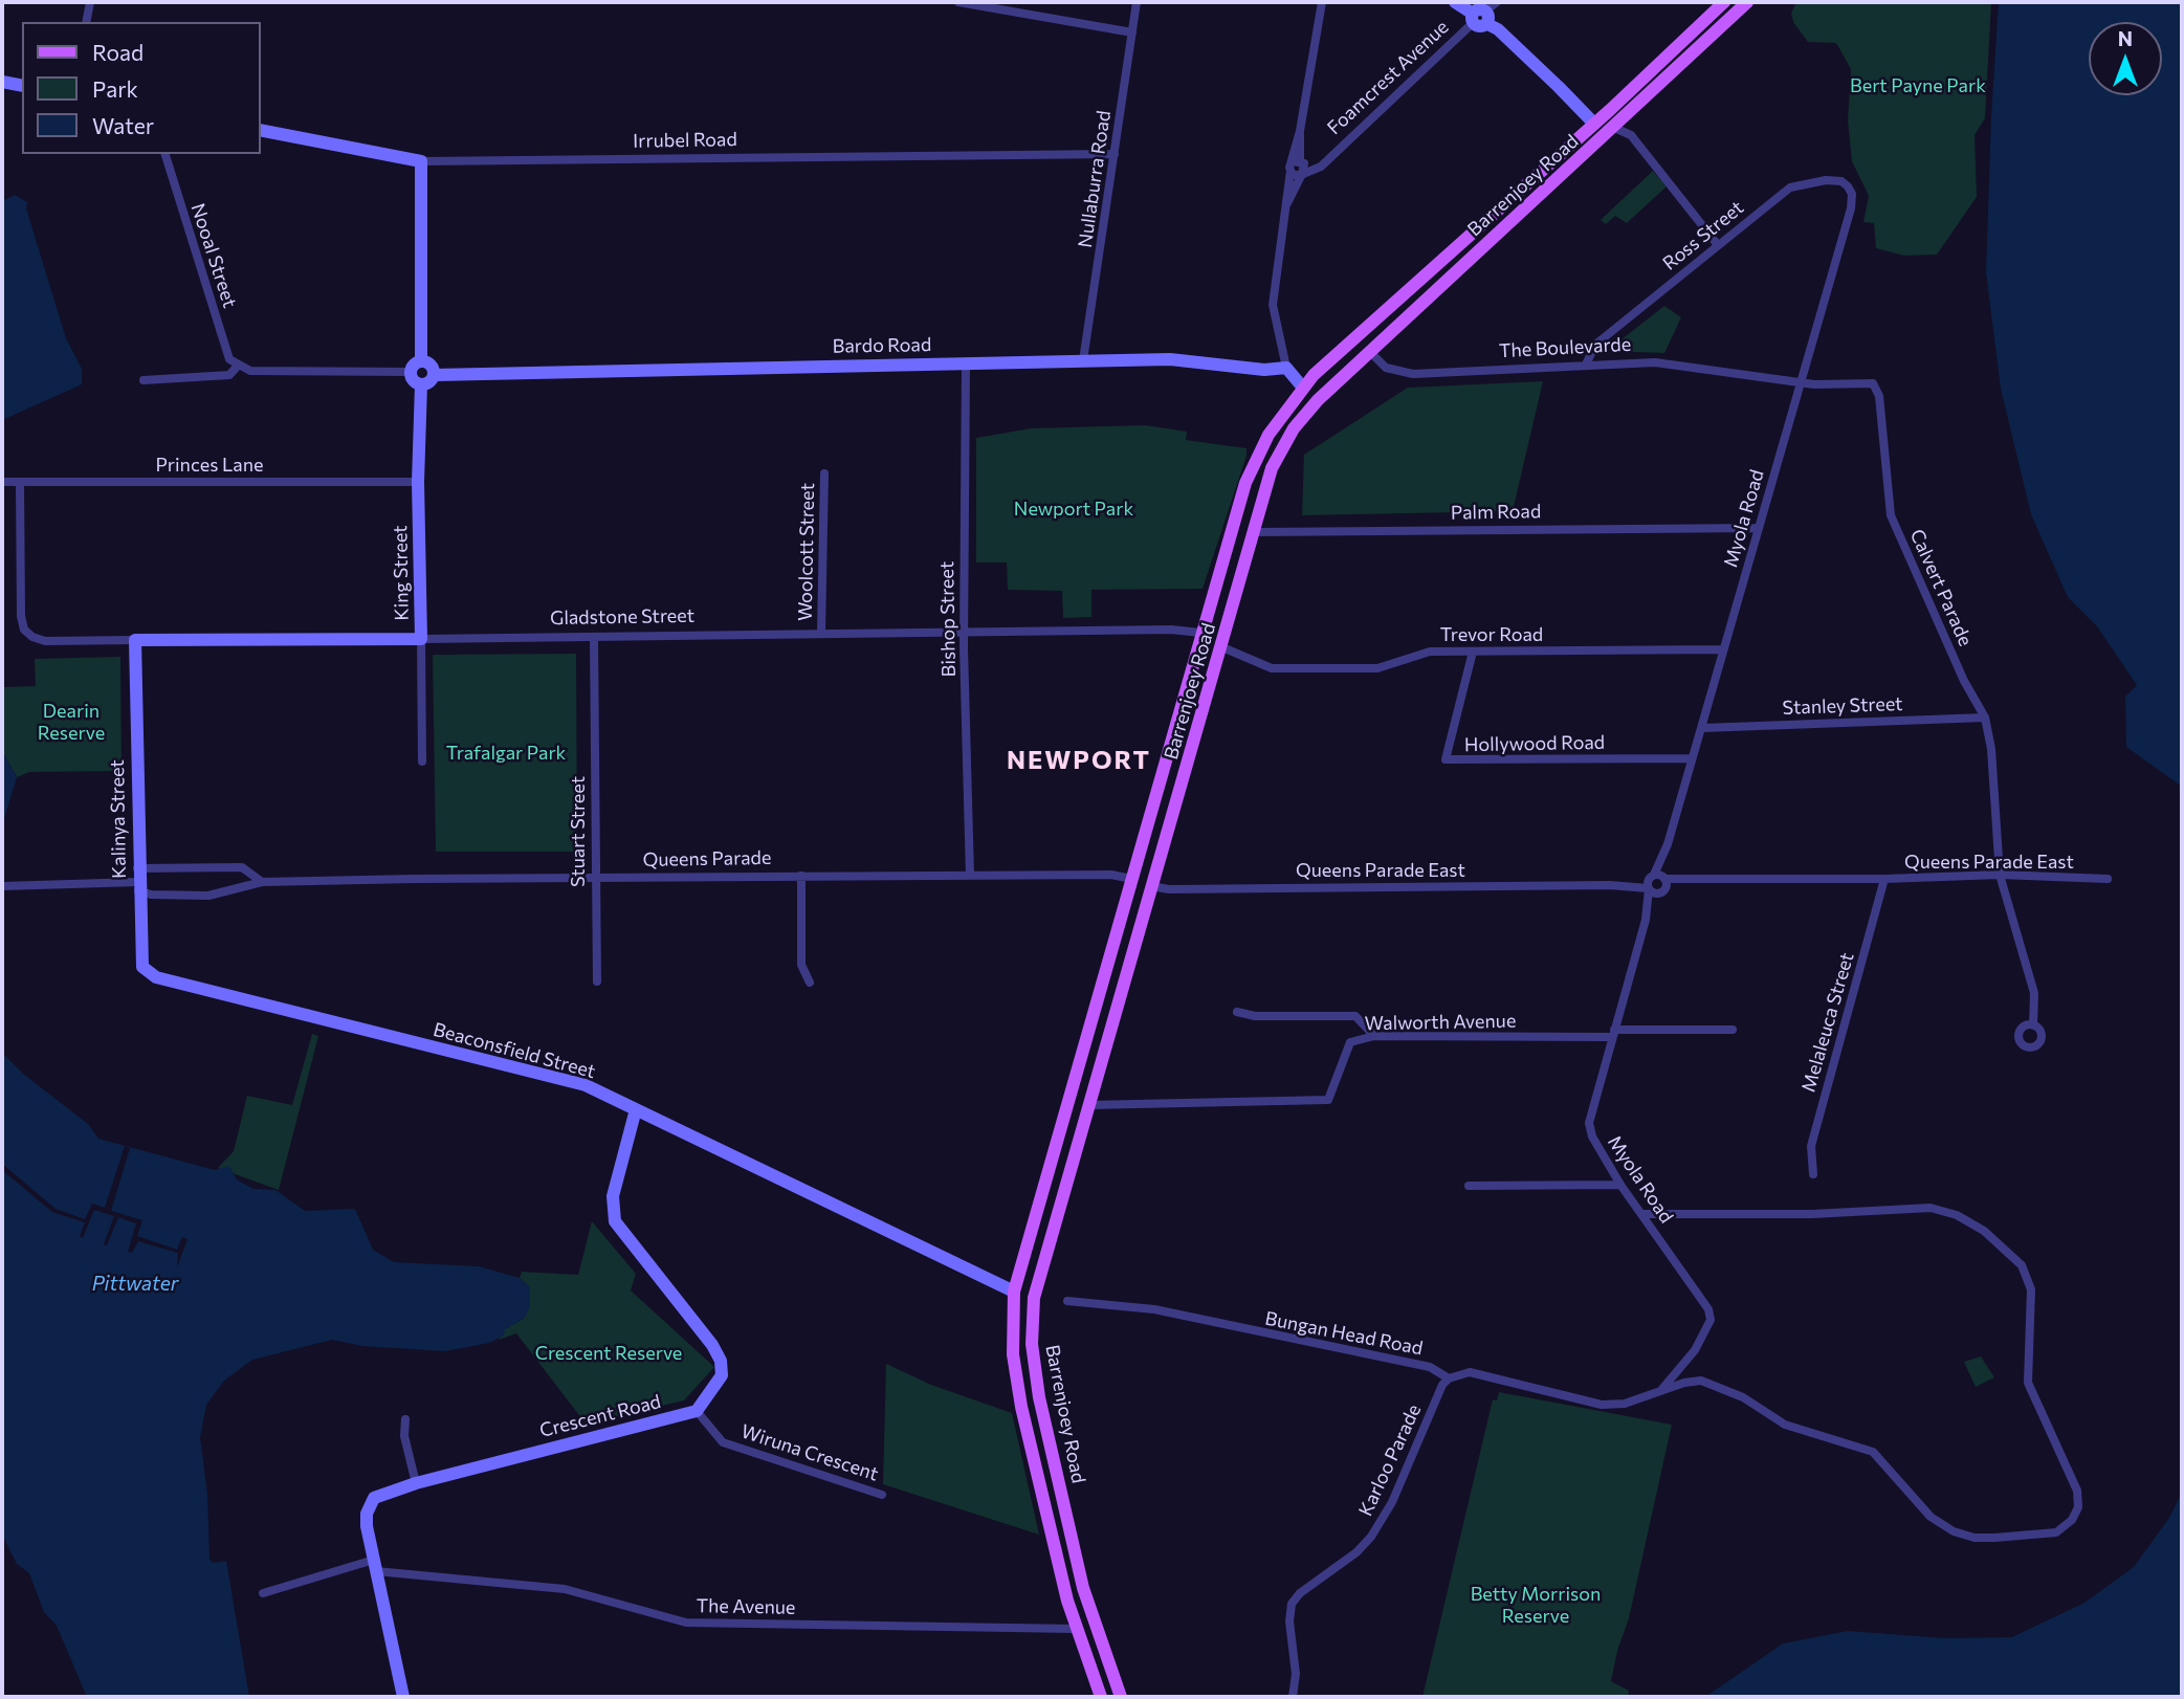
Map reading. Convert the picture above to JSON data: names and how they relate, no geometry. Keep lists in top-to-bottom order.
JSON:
{
  "streets": {
    "main road": [
      "Barrenjoey Road",
      "Palm Road",
      "Queens Parade",
      "Beaconsfield Street"
    ],
    "street": [
      "Foamcrest Avenue",
      "Irrubel Road",
      "Nullaburra Road",
      "Ross Street",
      "Nooal Street",
      "Bardo Road",
      "The Boulevarde",
      "Princes Lane",
      "Myola Road",
      "Woolcott Street",
      "King Street",
      "Calvert Parade",
      "Gladstone Street",
      "Bishop Street",
      "Trevor Road",
      "Stanley Street",
      "Hollywood Road",
      "Kalinya Street",
      "Stuart Street",
      "Queens Parade East",
      "Walworth Avenue",
      "Melaleuca Street",
      "Bungan Head Road",
      "Crescent Road",
      "Wiruna Crescent",
      "Karloo Parade",
      "The Avenue"
    ]
  },
  "crossings": [
    ["Irrubel Road", "Nullaburra Road"],
    ["Nullaburra Road", "Bardo Road"],
    ["Barrenjoey Road", "The Boulevarde"],
    ["Barrenjoey Road", "Palm Road"],
    ["Barrenjoey Road", "Gladstone Street"],
    ["Barrenjoey Road", "Trevor Road"],
    ["Barrenjoey Road", "Queens Parade"],
    ["Barrenjoey Road", "Queens Parade East"],
    ["Barrenjoey Road", "Walworth Avenue"],
    ["Barrenjoey Road", "Beaconsfield Street"],
    ["Barrenjoey Road", "The Avenue"],
    ["Ross Street", "The Boulevarde"],
    ["Ross Street", "Myola Road"],
    ["Bardo Road", "King Street"],
    ["Bardo Road", "Bishop Street"],
    ["The Boulevarde", "Myola Road"],
    ["The Boulevarde", "Calvert Parade"],
    ["Princes Lane", "King Street"],
    ["Princes Lane", "Gladstone Street"],
    ["Palm Road", "Myola Road"],
    ["Myola Road", "Calvert Parade"],
    ["Myola Road", "Trevor Road"],
    ["Myola Road", "Stanley Street"],
    ["Myola Road", "Hollywood Road"],
    ["Myola Road", "Queens Parade East"],
    ["Myola Road", "Walworth Avenue"],
    ["Woolcott Street", "Gladstone Street"],
    ["King Street", "Gladstone Street"],
    ["Calvert Parade", "Stanley Street"],
    ["Calvert Parade", "Queens Parade East"],
    ["Gladstone Street", "Bishop Street"],
    ["Gladstone Street", "Kalinya Street"],
    ["Gladstone Street", "Stuart Street"],
    ["Bishop Street", "Queens Parade"],
    ["Trevor Road", "Hollywood Road"],
    ["Kalinya Street", "Queens Parade"],
    ["Kalinya Street", "Beaconsfield Street"],
    ["Stuart Street", "Queens Parade"],
    ["Queens Parade", "Queens Parade East"],
    ["Queens Parade East", "Melaleuca Street"],
    ["Bungan Head Road", "Karloo Parade"],
    ["Crescent Road", "Wiruna Crescent"],
    ["Crescent Road", "The Avenue"]
  ],
  "districts": ["NEWPORT"],
  "water": ["Pittwater"],
  "parks": [
    "Bert Payne Park",
    "Newport Park",
    "Dearin Reserve",
    "Trafalgar Park",
    "Crescent Reserve",
    "Betty Morrison Reserve"
  ],
  "legend": ["Road", "Park", "Water"],
  "north": "top"
}
